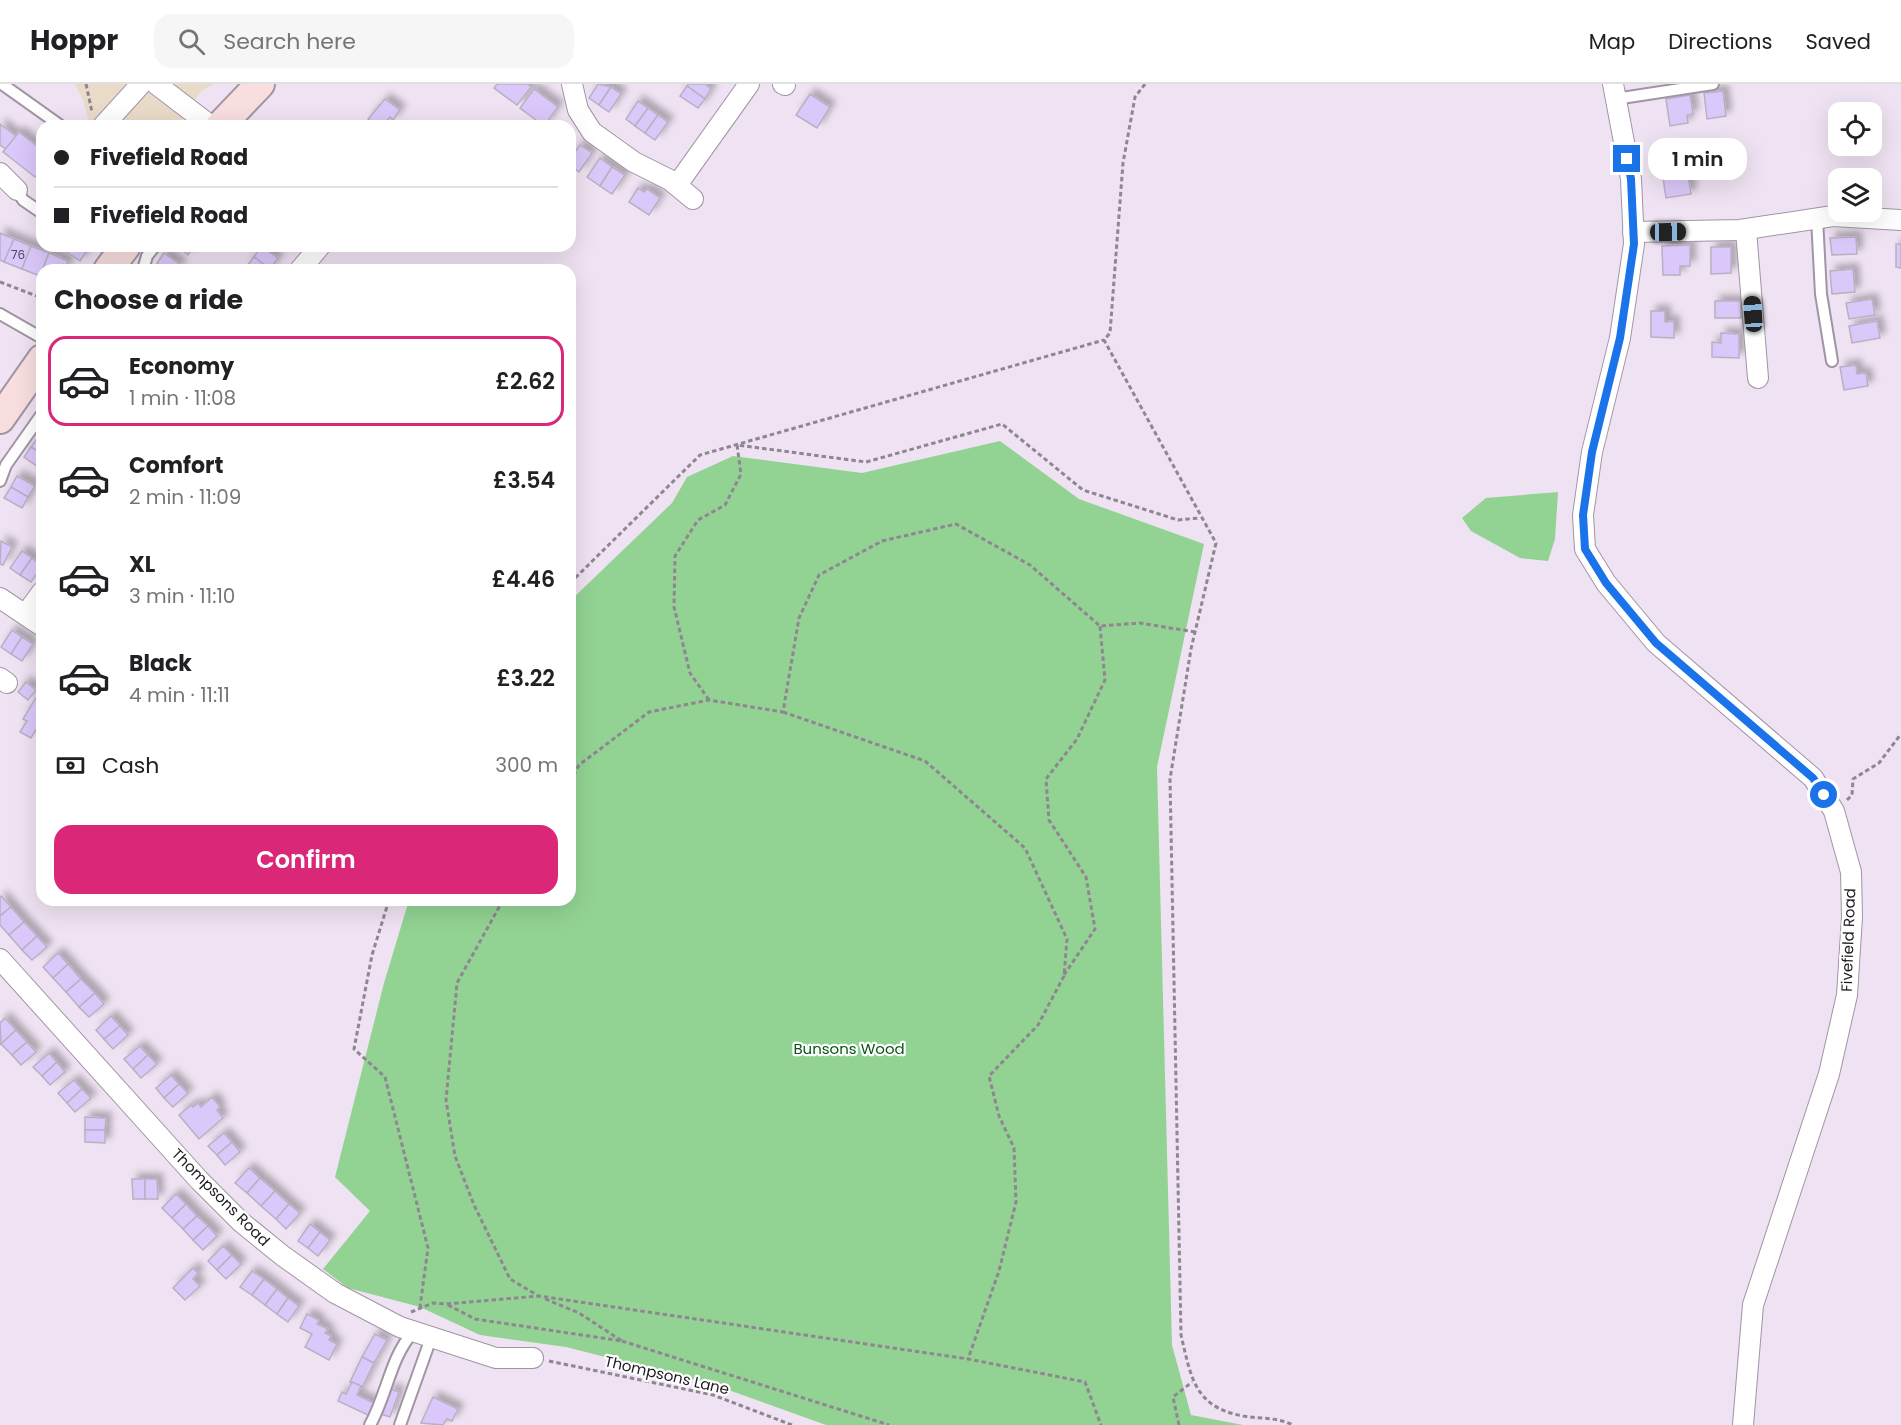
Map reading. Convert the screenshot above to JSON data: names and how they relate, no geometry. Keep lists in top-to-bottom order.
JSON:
{
  "streets": {
    "street": ["Fivefield Road", "Thompsons Road"],
    "path": ["Thompsons Lane"]
  },
  "crossings": [
    ["Thompsons Road", "Thompsons Lane"]
  ],
  "parks": ["Bunsons Wood"],
  "house_numbers": ["76"],
  "page": {
    "header": "Hoppr",
    "search": "Search here",
    "nav": ["Map", "Directions", "Saved"],
    "banner": ["Fivefield Road", "Fivefield Road"],
    "bubble": "1 min",
    "heading": "Choose a ride",
    "list": [
      {
        "name": "Economy",
        "note": "1 min · 11:08",
        "value": "£2.62"
      },
      {
        "name": "Comfort",
        "note": "2 min · 11:09",
        "value": "£3.54"
      },
      {
        "name": "XL",
        "note": "3 min · 11:10",
        "value": "£4.46"
      },
      {
        "name": "Black",
        "note": "4 min · 11:11",
        "value": "£3.22"
      }
    ],
    "pay": ["Cash", "300 m"],
    "buttons": "Confirm"
  }
}
